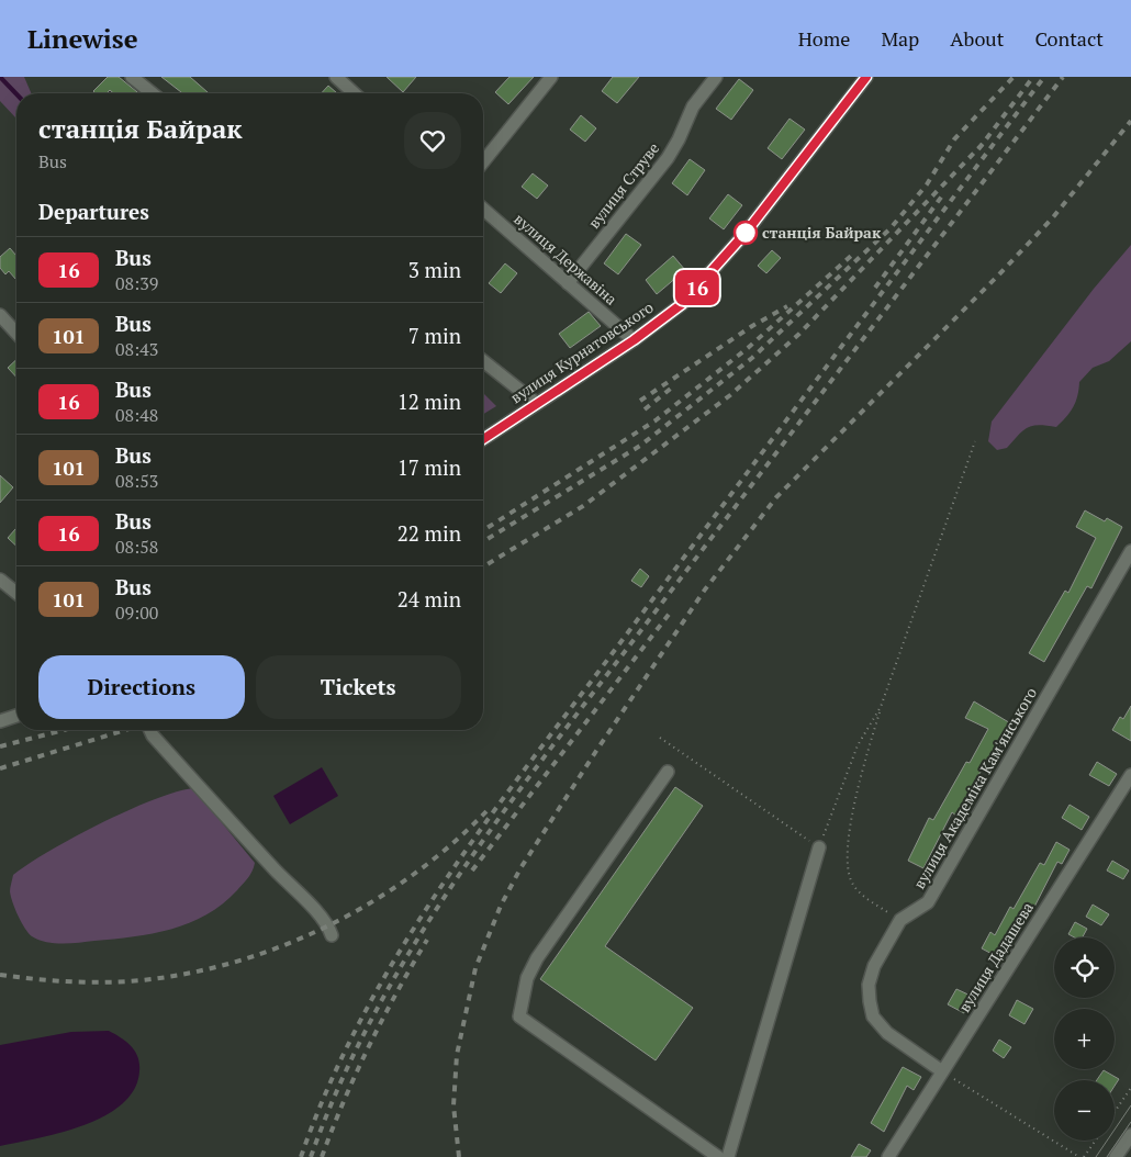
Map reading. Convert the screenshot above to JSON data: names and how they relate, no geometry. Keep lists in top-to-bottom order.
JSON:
{
  "streets": {
    "street": [
      "вулиця Струве",
      "вулиця Державіна",
      "вулиця Курнатовського",
      "вулиця Академіка Кам'янського",
      "вулиця Дадашева"
    ]
  },
  "crossings": [
    ["вулиця Струве", "вулиця Державіна"],
    ["вулиця Державіна", "вулиця Курнатовського"],
    ["вулиця Академіка Кам'янського", "вулиця Дадашева"]
  ],
  "places": ["станція Байрак"],
  "lines": ["bus line 16"],
  "page": {
    "header": "Linewise",
    "nav": [
      "Home",
      "Map",
      "About",
      "Contact"
    ],
    "on_map": "16",
    "heading": [
      ["станція Байрак", "Bus"],
      "Departures"
    ],
    "list": [
      {
        "mark": "16",
        "name": "Bus",
        "note": "08:39",
        "value": "3 min"
      },
      {
        "mark": "101",
        "name": "Bus",
        "note": "08:43",
        "value": "7 min"
      },
      {
        "mark": "16",
        "name": "Bus",
        "note": "08:48",
        "value": "12 min"
      },
      {
        "mark": "101",
        "name": "Bus",
        "note": "08:53",
        "value": "17 min"
      },
      {
        "mark": "16",
        "name": "Bus",
        "note": "08:58",
        "value": "22 min"
      },
      {
        "mark": "101",
        "name": "Bus",
        "note": "09:00",
        "value": "24 min"
      }
    ],
    "buttons": ["Directions", "Tickets"],
    "map_buttons": ["+", "−"]
  }
}
